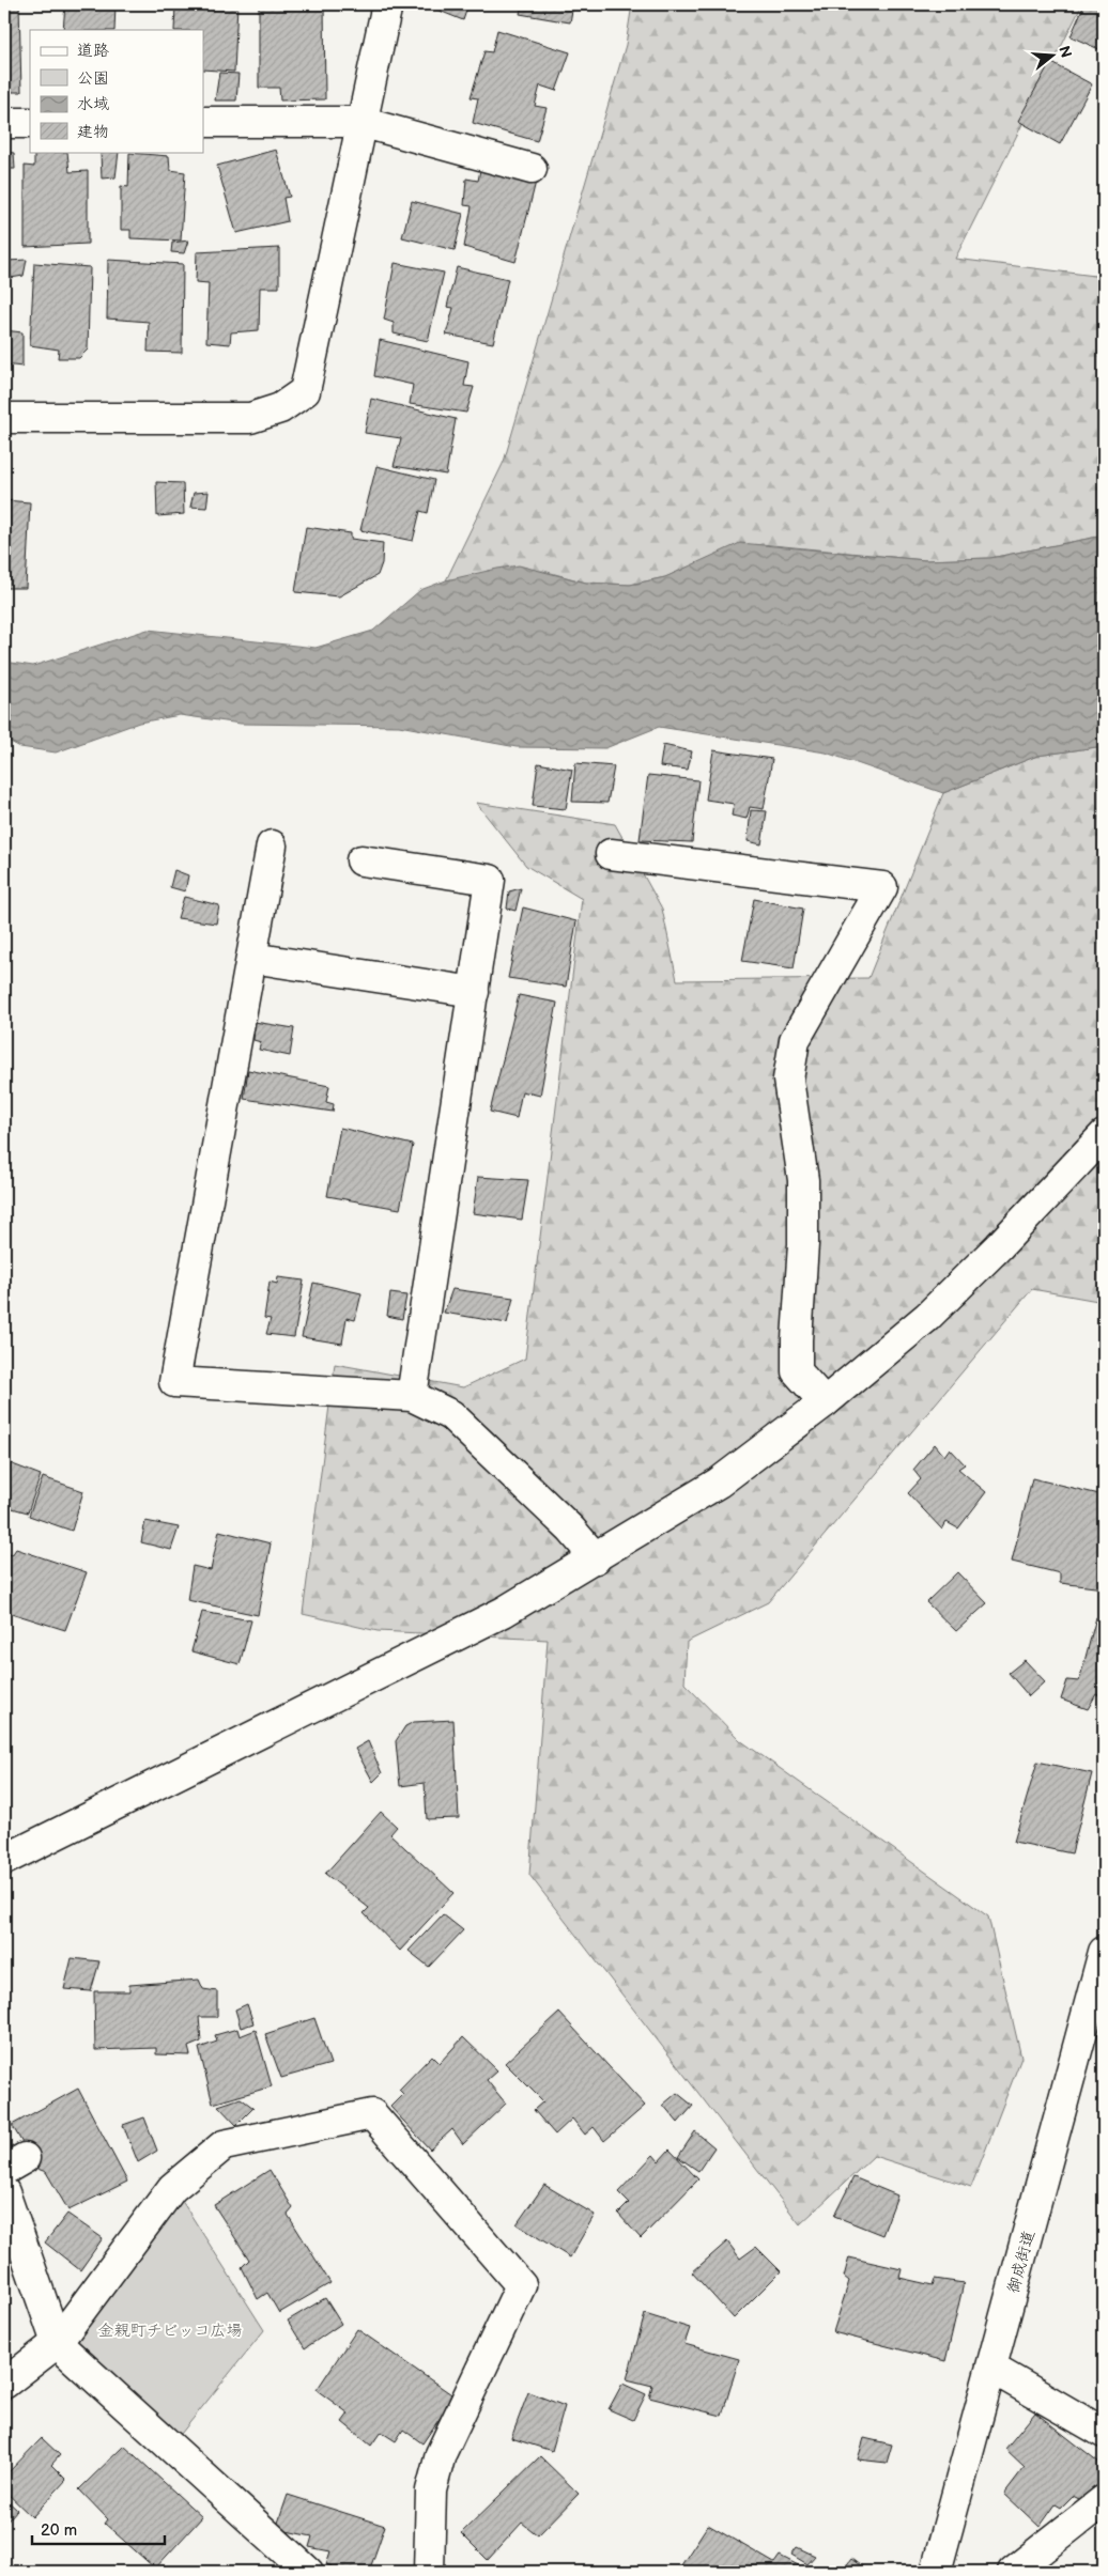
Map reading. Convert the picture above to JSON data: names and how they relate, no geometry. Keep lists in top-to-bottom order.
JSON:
{
  "streets": {
    "street": ["御成街道"]
  },
  "parks": ["金親町チビッコ広場"],
  "legend": [
    "道路",
    "公園",
    "水域",
    "建物"
  ],
  "scale_bar": "20 m",
  "north": "right"
}
